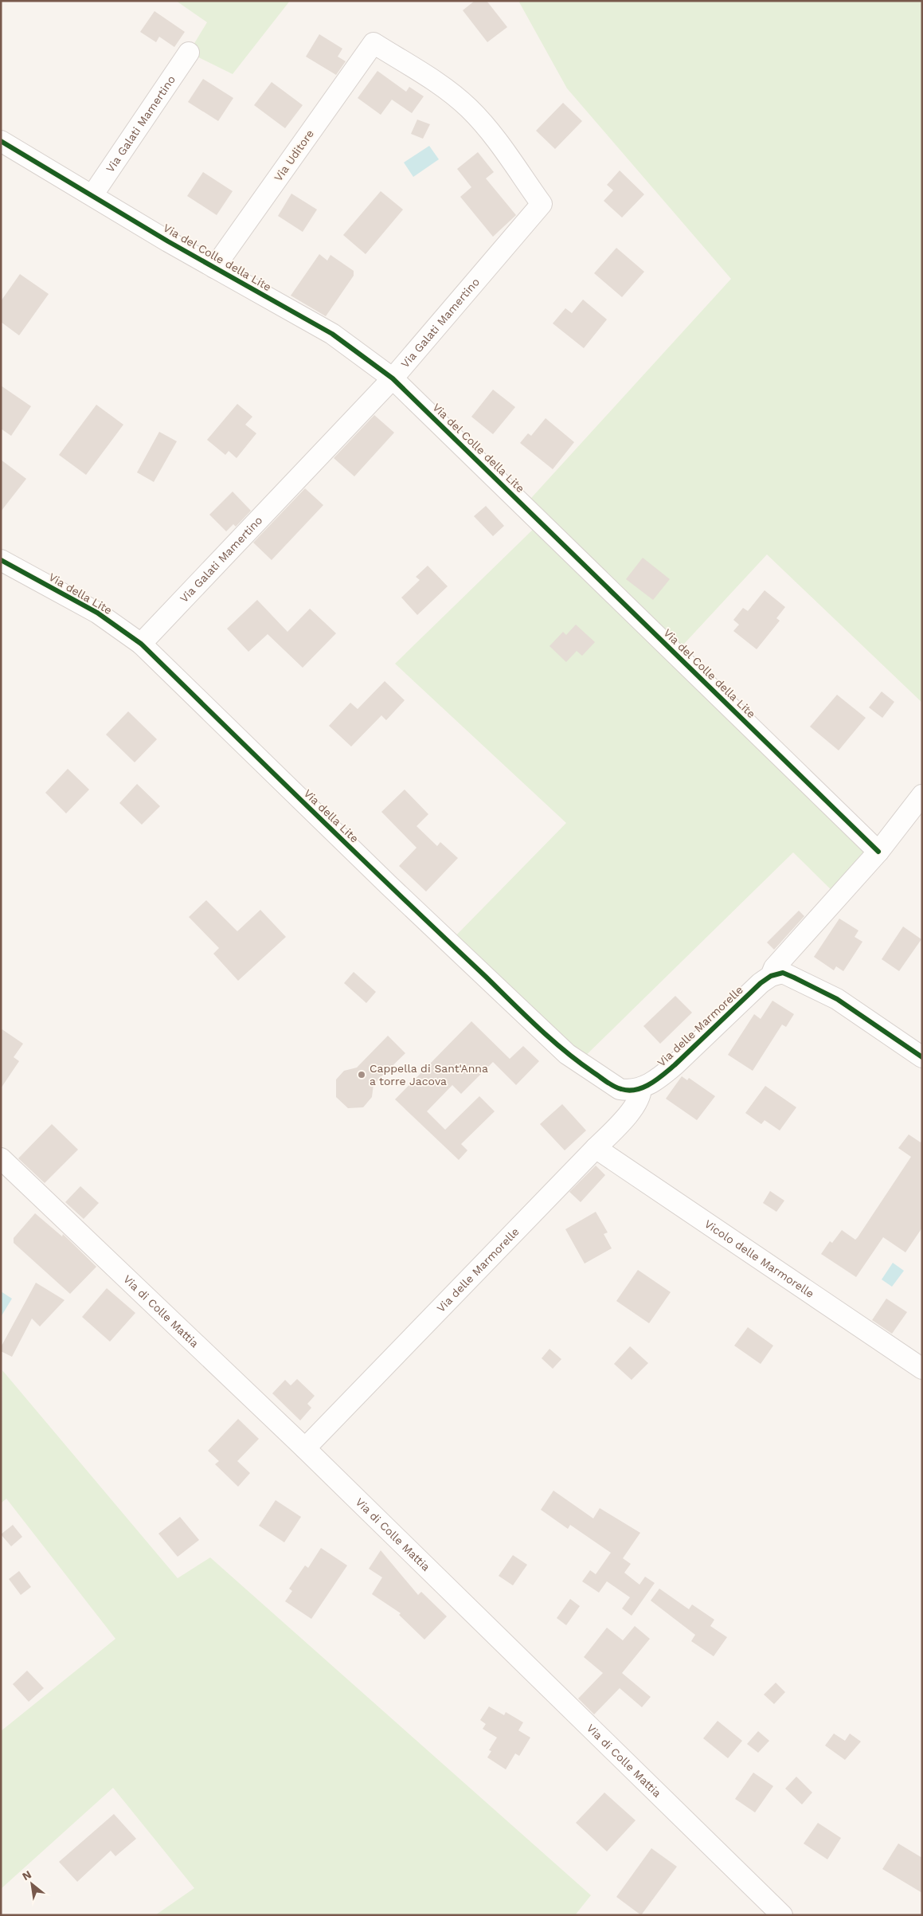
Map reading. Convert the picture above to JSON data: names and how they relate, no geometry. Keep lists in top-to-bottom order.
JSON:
{
  "streets": {
    "street": [
      "Via Galati Mamertino",
      "Via Uditore",
      "Via del Colle della Lite",
      "Via della Lite",
      "Via delle Marmorelle",
      "Vicolo delle Marmorelle",
      "Via di Colle Mattia"
    ]
  },
  "crossings": [
    ["Via Galati Mamertino", "Via Uditore"],
    ["Via Galati Mamertino", "Via del Colle della Lite"],
    ["Via Galati Mamertino", "Via della Lite"],
    ["Via Uditore", "Via del Colle della Lite"],
    ["Via del Colle della Lite", "Via delle Marmorelle"],
    ["Via della Lite", "Via delle Marmorelle"],
    ["Via delle Marmorelle", "Vicolo delle Marmorelle"],
    ["Via delle Marmorelle", "Via di Colle Mattia"]
  ],
  "places": ["Cappella di Sant'Anna a torre Jacova"],
  "north": "top left"
}
